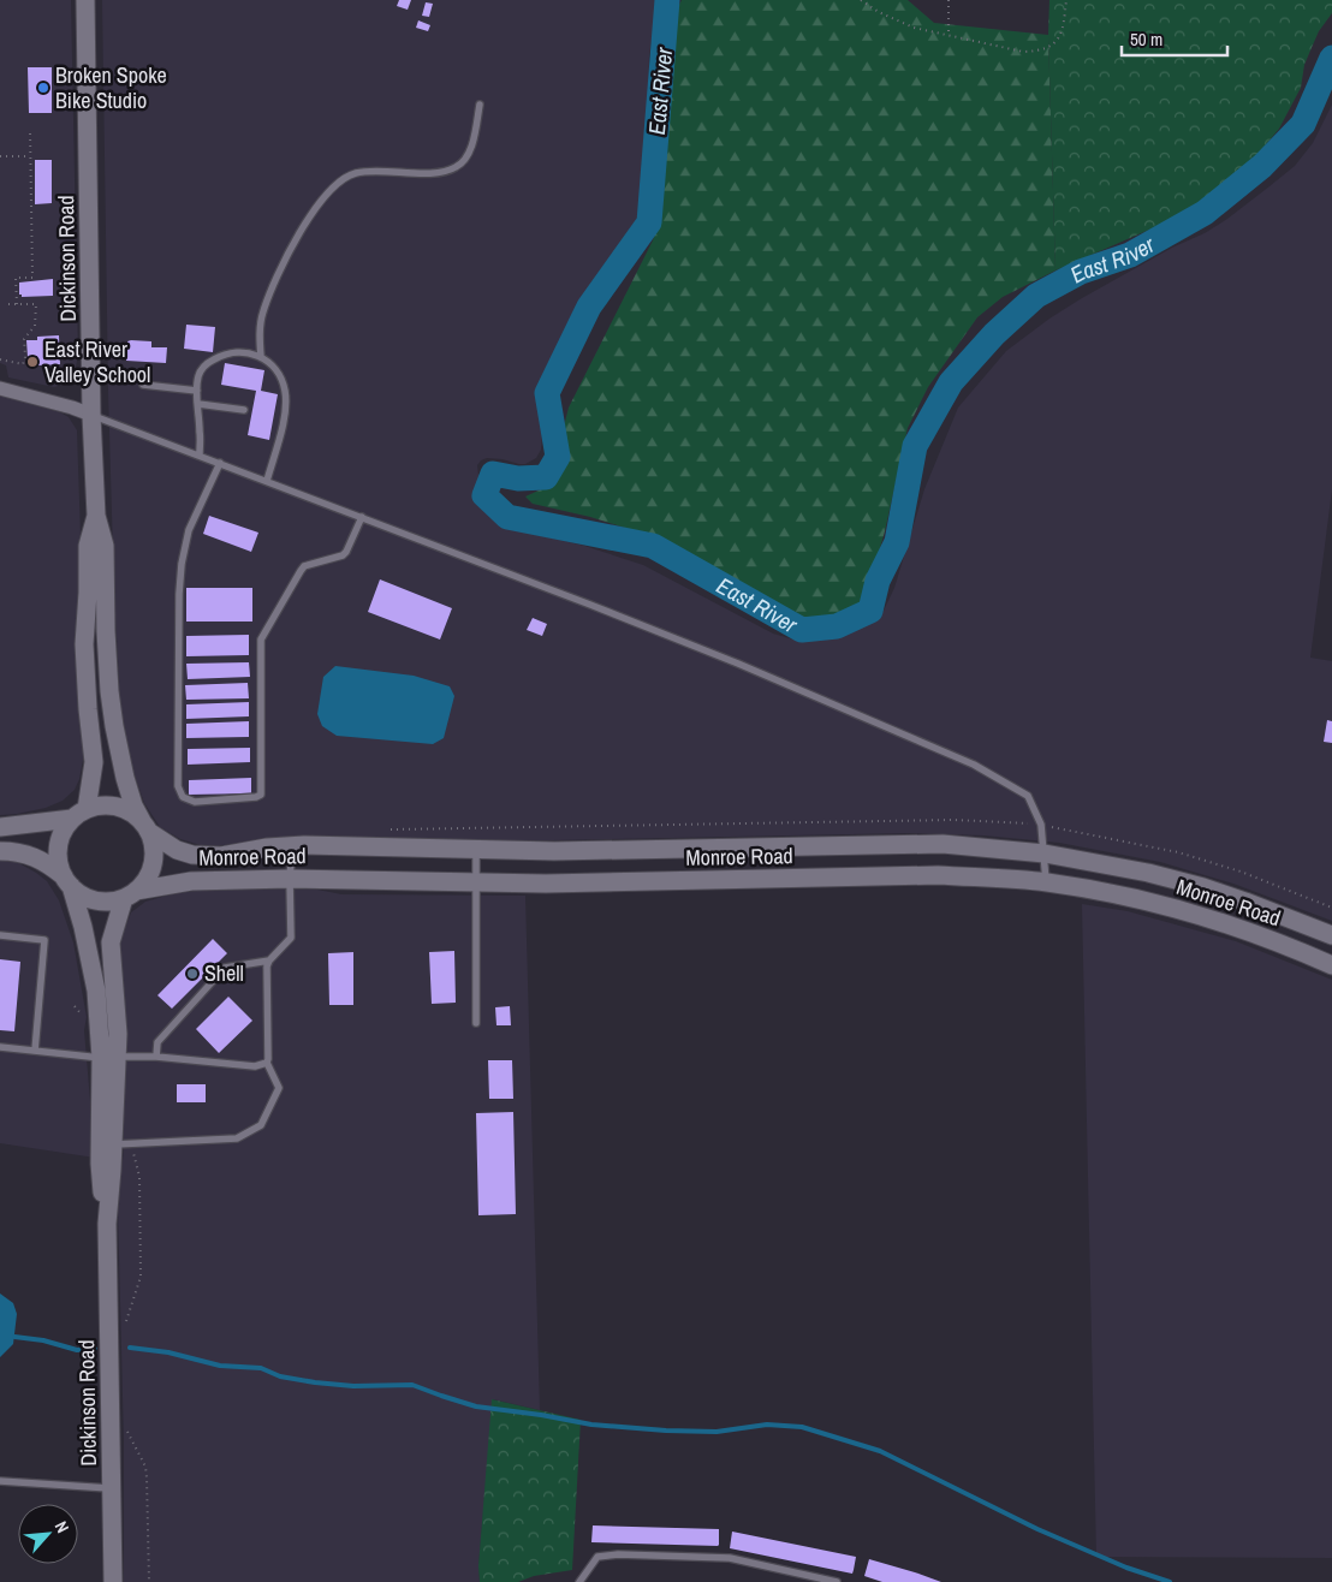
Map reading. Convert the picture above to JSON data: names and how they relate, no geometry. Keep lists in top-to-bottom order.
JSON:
{
  "streets": {
    "main road": ["Dickinson Road", "Monroe Road"]
  },
  "crossings": [
    ["Dickinson Road", "Monroe Road"]
  ],
  "water": ["East River"],
  "places": ["Broken Spoke Bike Studio", "East River Valley School", "Shell"],
  "scale_bar": "50 m",
  "north": "top right"
}
